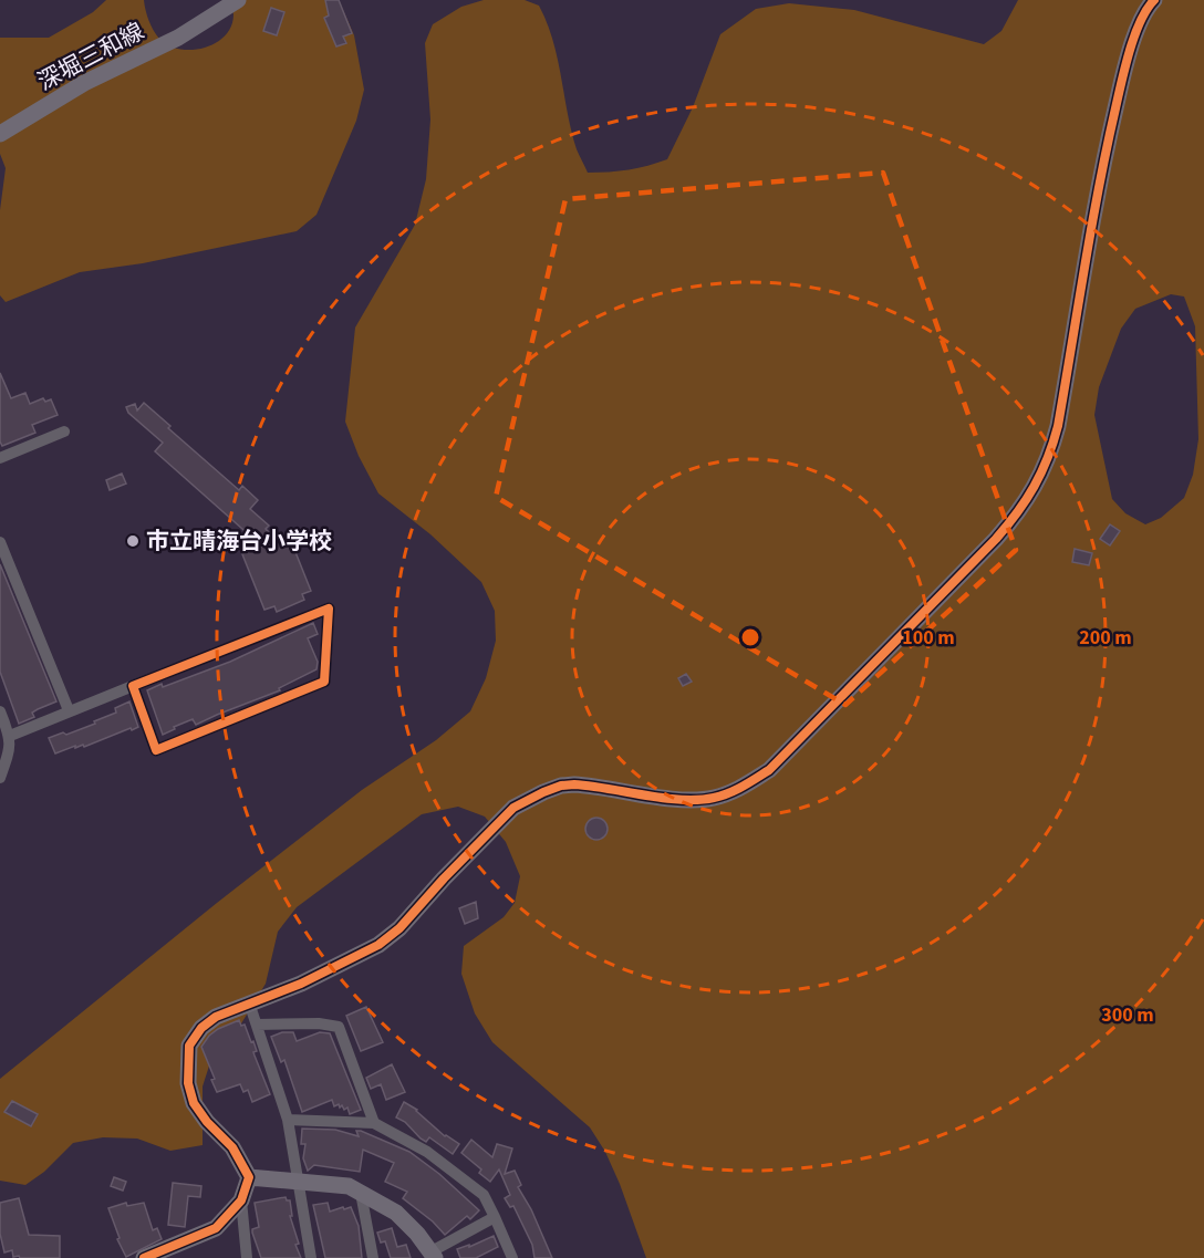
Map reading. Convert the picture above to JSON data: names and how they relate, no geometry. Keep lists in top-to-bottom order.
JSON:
{
  "streets": {
    "street": ["深堀三和線"]
  },
  "places": ["市立晴海台小学校"],
  "rings": ["100 m", "200 m", "300 m"]
}
